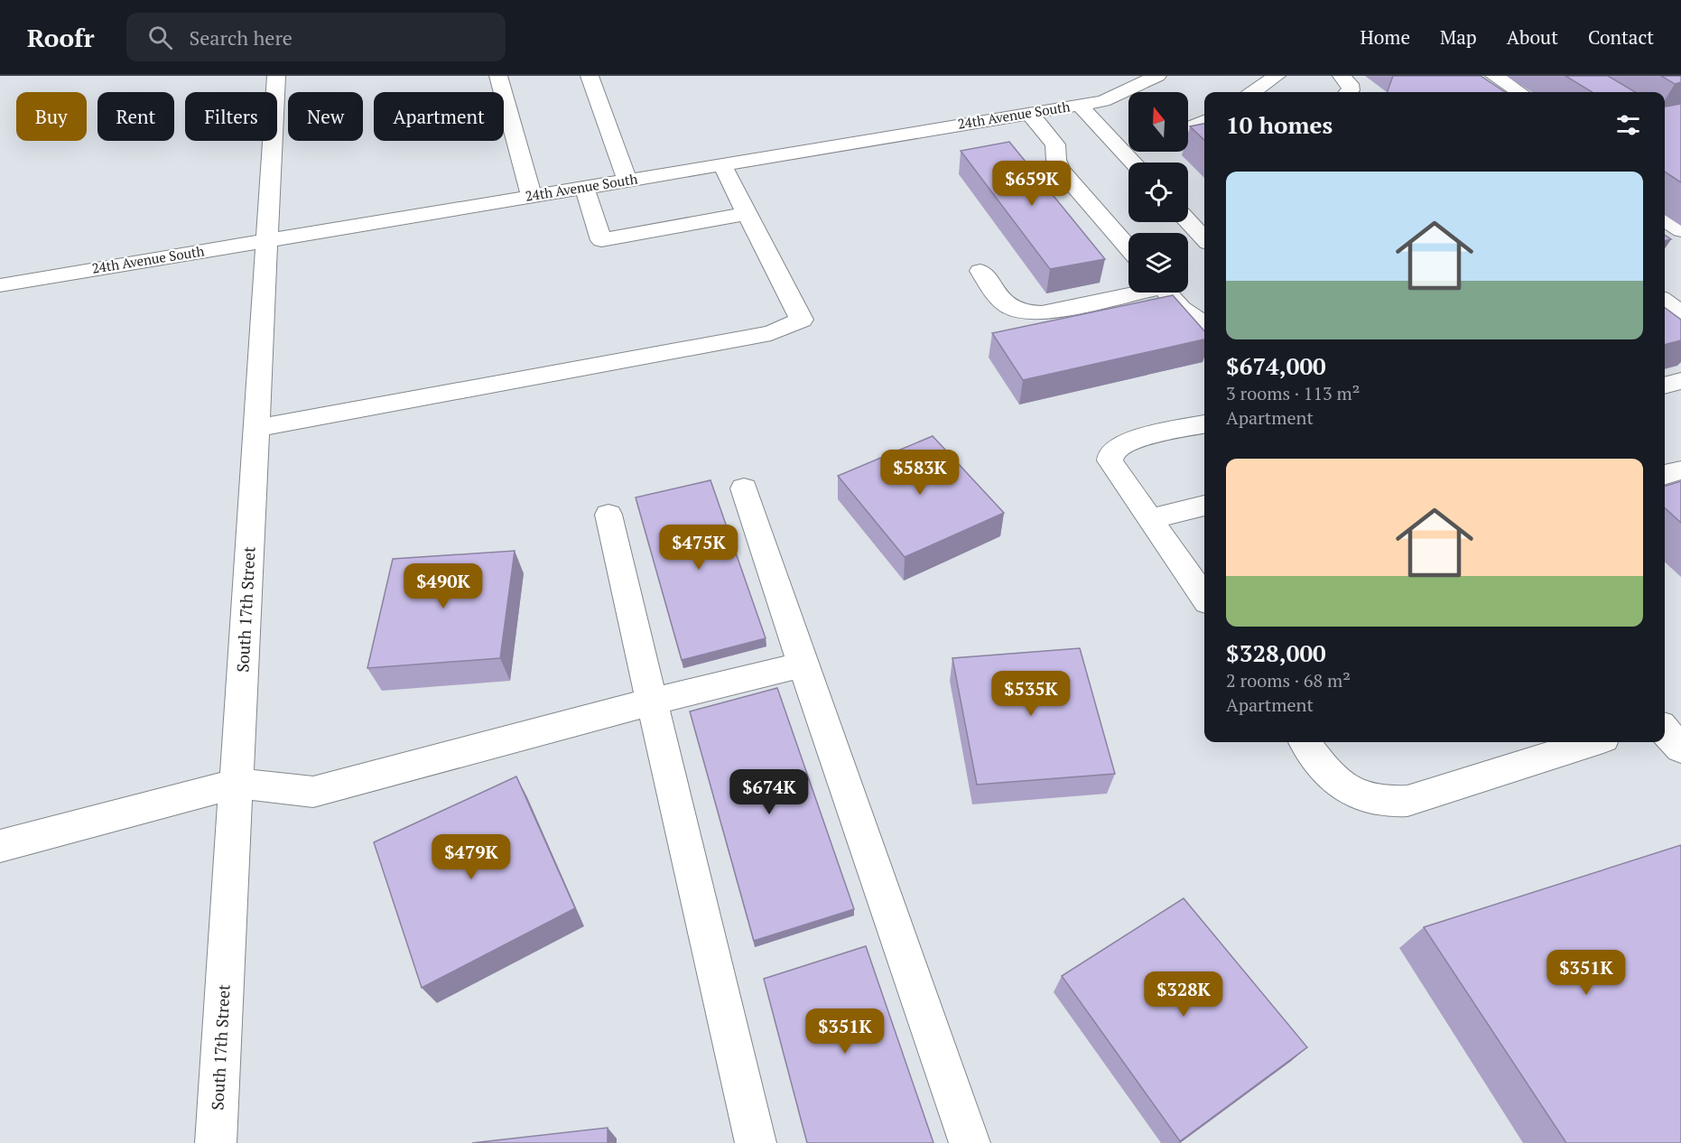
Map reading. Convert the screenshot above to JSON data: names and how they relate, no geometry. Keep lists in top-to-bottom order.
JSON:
{
  "streets": {
    "street": ["24th Avenue South", "South 17th Street"]
  },
  "crossings": [
    ["24th Avenue South", "South 17th Street"]
  ],
  "north": "top",
  "page": {
    "header": "Roofr",
    "search": "Search here",
    "nav": [
      "Home",
      "Map",
      "About",
      "Contact"
    ],
    "chip": [
      "Buy",
      "Rent",
      "Filters",
      "New",
      "Apartment"
    ],
    "heading": "10 homes",
    "list": [
      {
        "name": "$674,000",
        "note": "3 rooms · 113 m² · Apartment"
      },
      {
        "name": "$328,000",
        "note": "2 rooms · 68 m² · Apartment"
      }
    ],
    "price": [
      "$659K",
      "$583K",
      "$475K",
      "$490K",
      "$535K",
      "$674K",
      "$479K",
      "$351K",
      "$328K",
      "$351K"
    ]
  }
}
